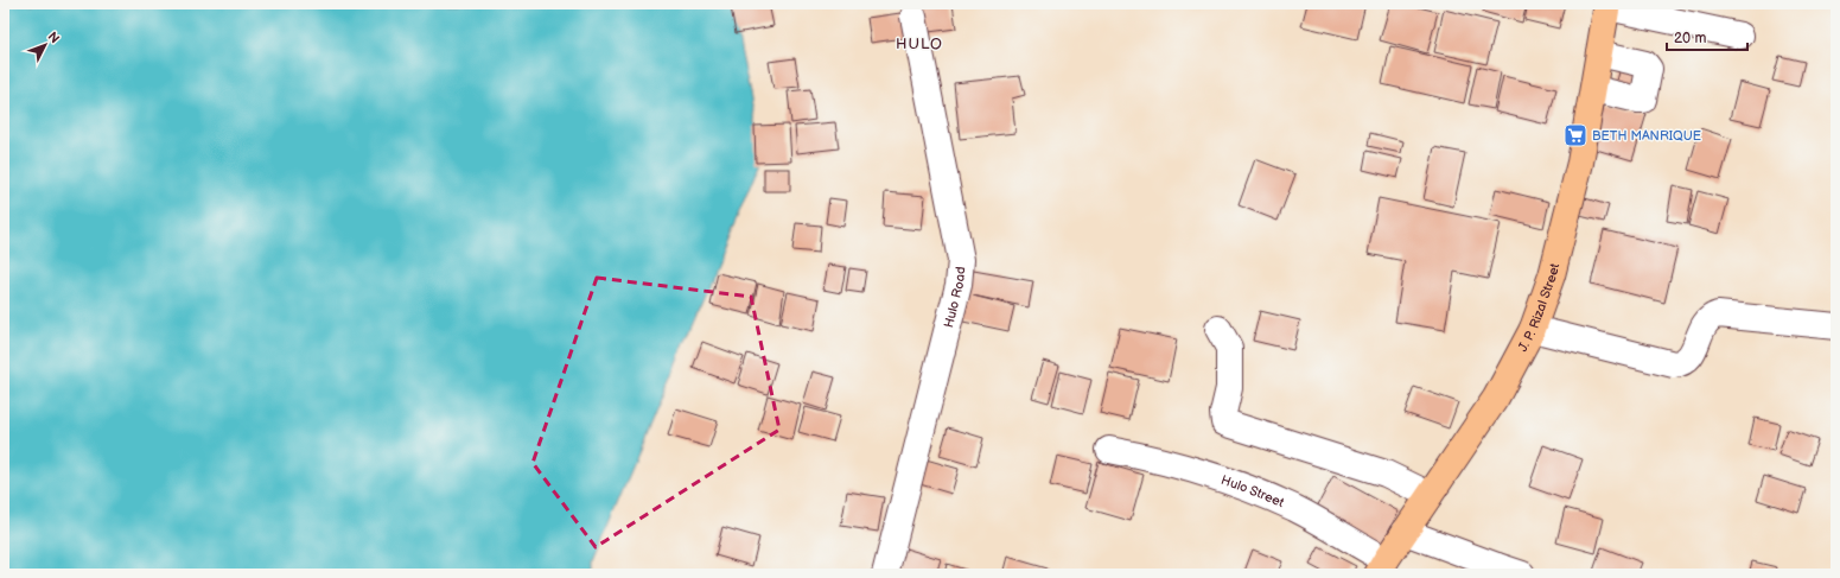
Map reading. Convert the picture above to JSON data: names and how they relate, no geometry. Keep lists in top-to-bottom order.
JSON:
{
  "streets": {
    "main road": ["J. P. Rizal Street"],
    "street": ["Hulo Road", "Hulo Street"]
  },
  "crossings": [
    ["J. P. Rizal Street", "Hulo Street"]
  ],
  "districts": ["HULO"],
  "places": {
    "supermarket": ["BETH MANRIQUE"]
  },
  "scale_bar": "20 m",
  "north": "top right"
}
